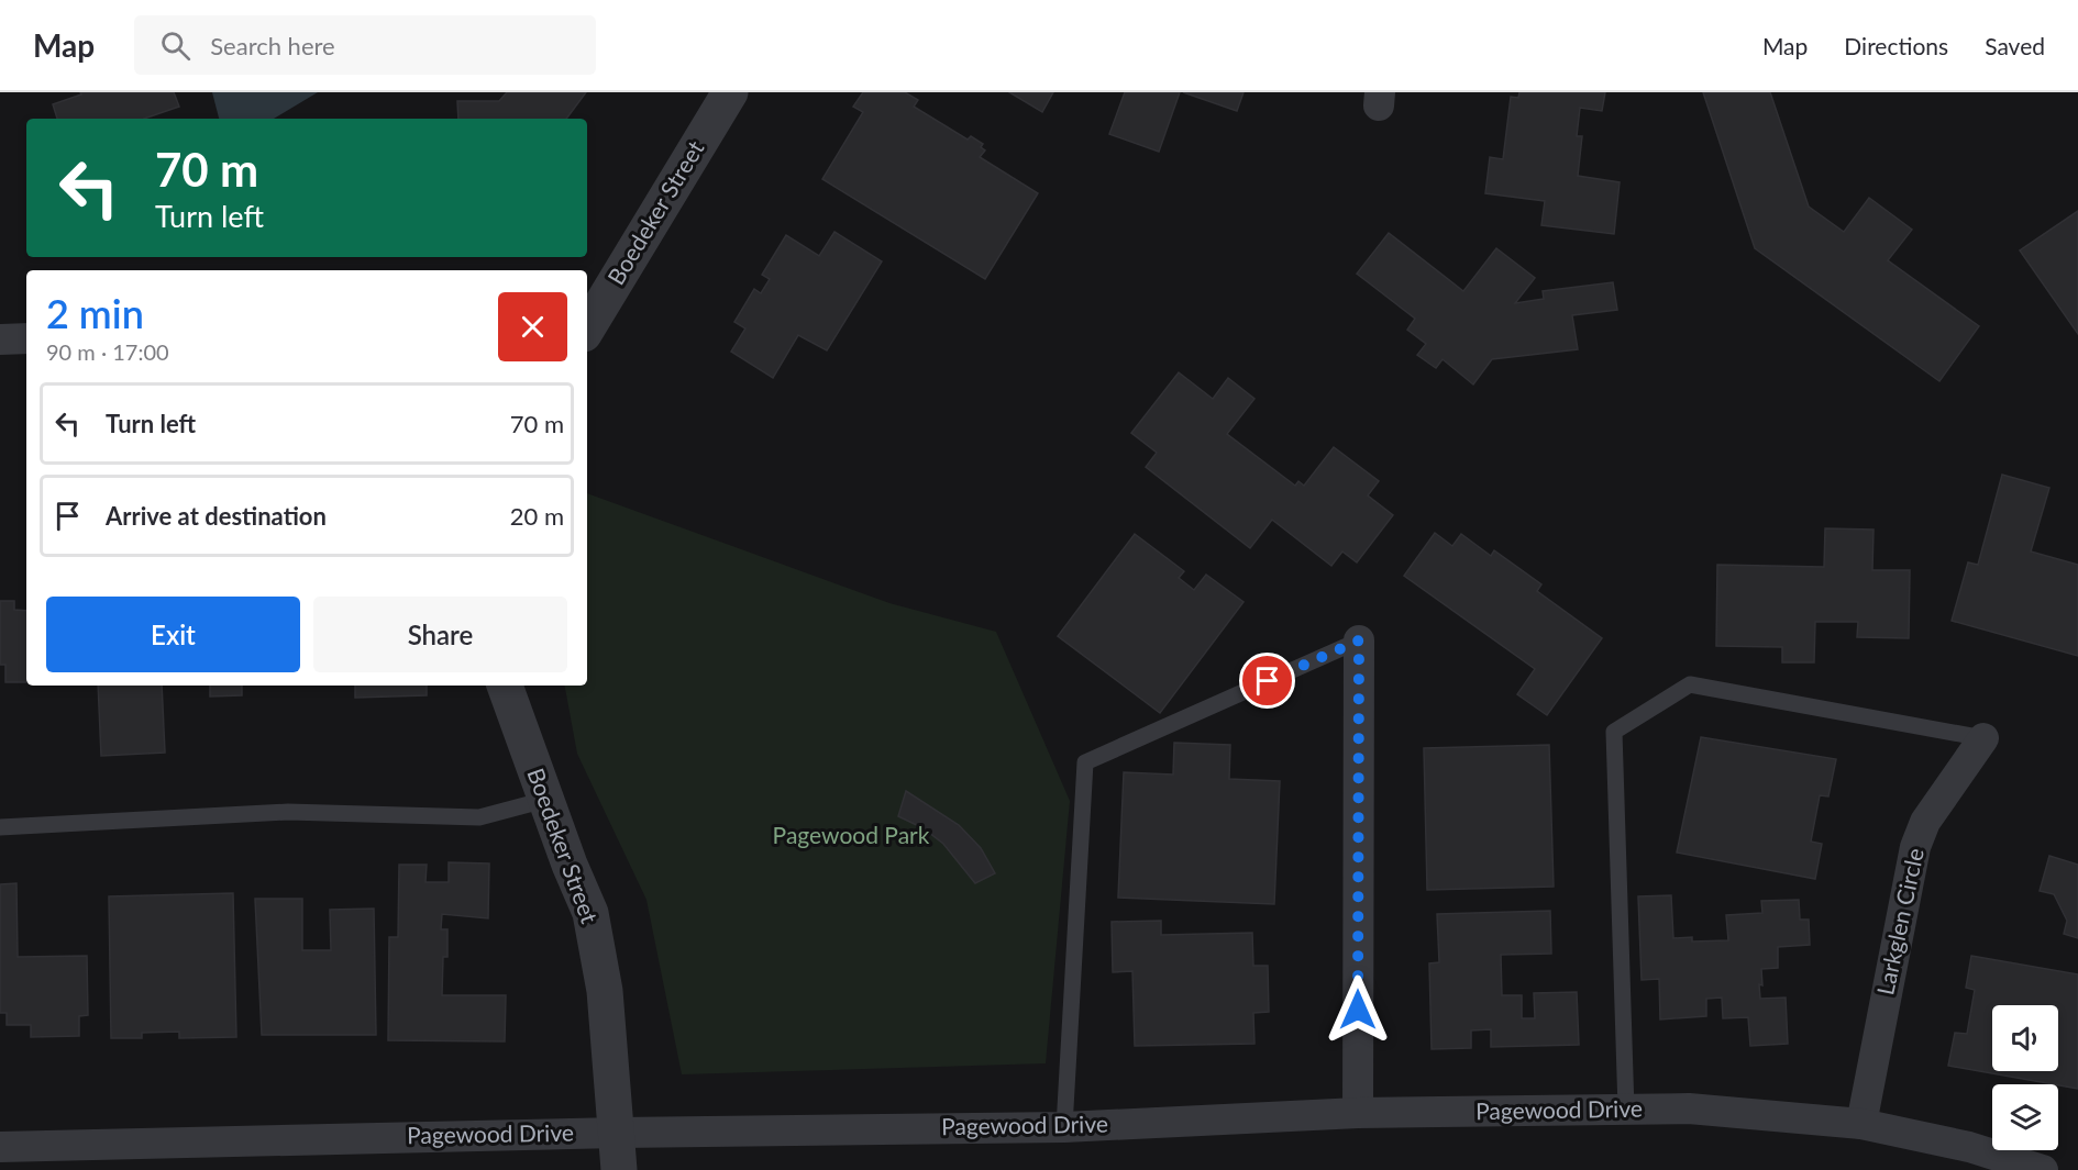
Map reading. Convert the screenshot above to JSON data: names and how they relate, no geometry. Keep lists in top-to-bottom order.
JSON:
{
  "streets": {
    "street": ["Boedeker Street", "Larkglen Circle", "Pagewood Drive"]
  },
  "crossings": [
    ["Boedeker Street", "Pagewood Drive"],
    ["Larkglen Circle", "Pagewood Drive"]
  ],
  "parks": ["Pagewood Park"],
  "page": {
    "header": "Map",
    "search": "Search here",
    "nav": ["Map", "Directions", "Saved"],
    "turn": ["70 m", "Turn left"],
    "heading": ["2 min", "90 m · 17:00"],
    "list": [
      {
        "name": "Turn left",
        "value": "70 m"
      },
      {
        "name": "Arrive at destination",
        "value": "20 m"
      }
    ],
    "buttons": ["Exit", "Share"]
  }
}
